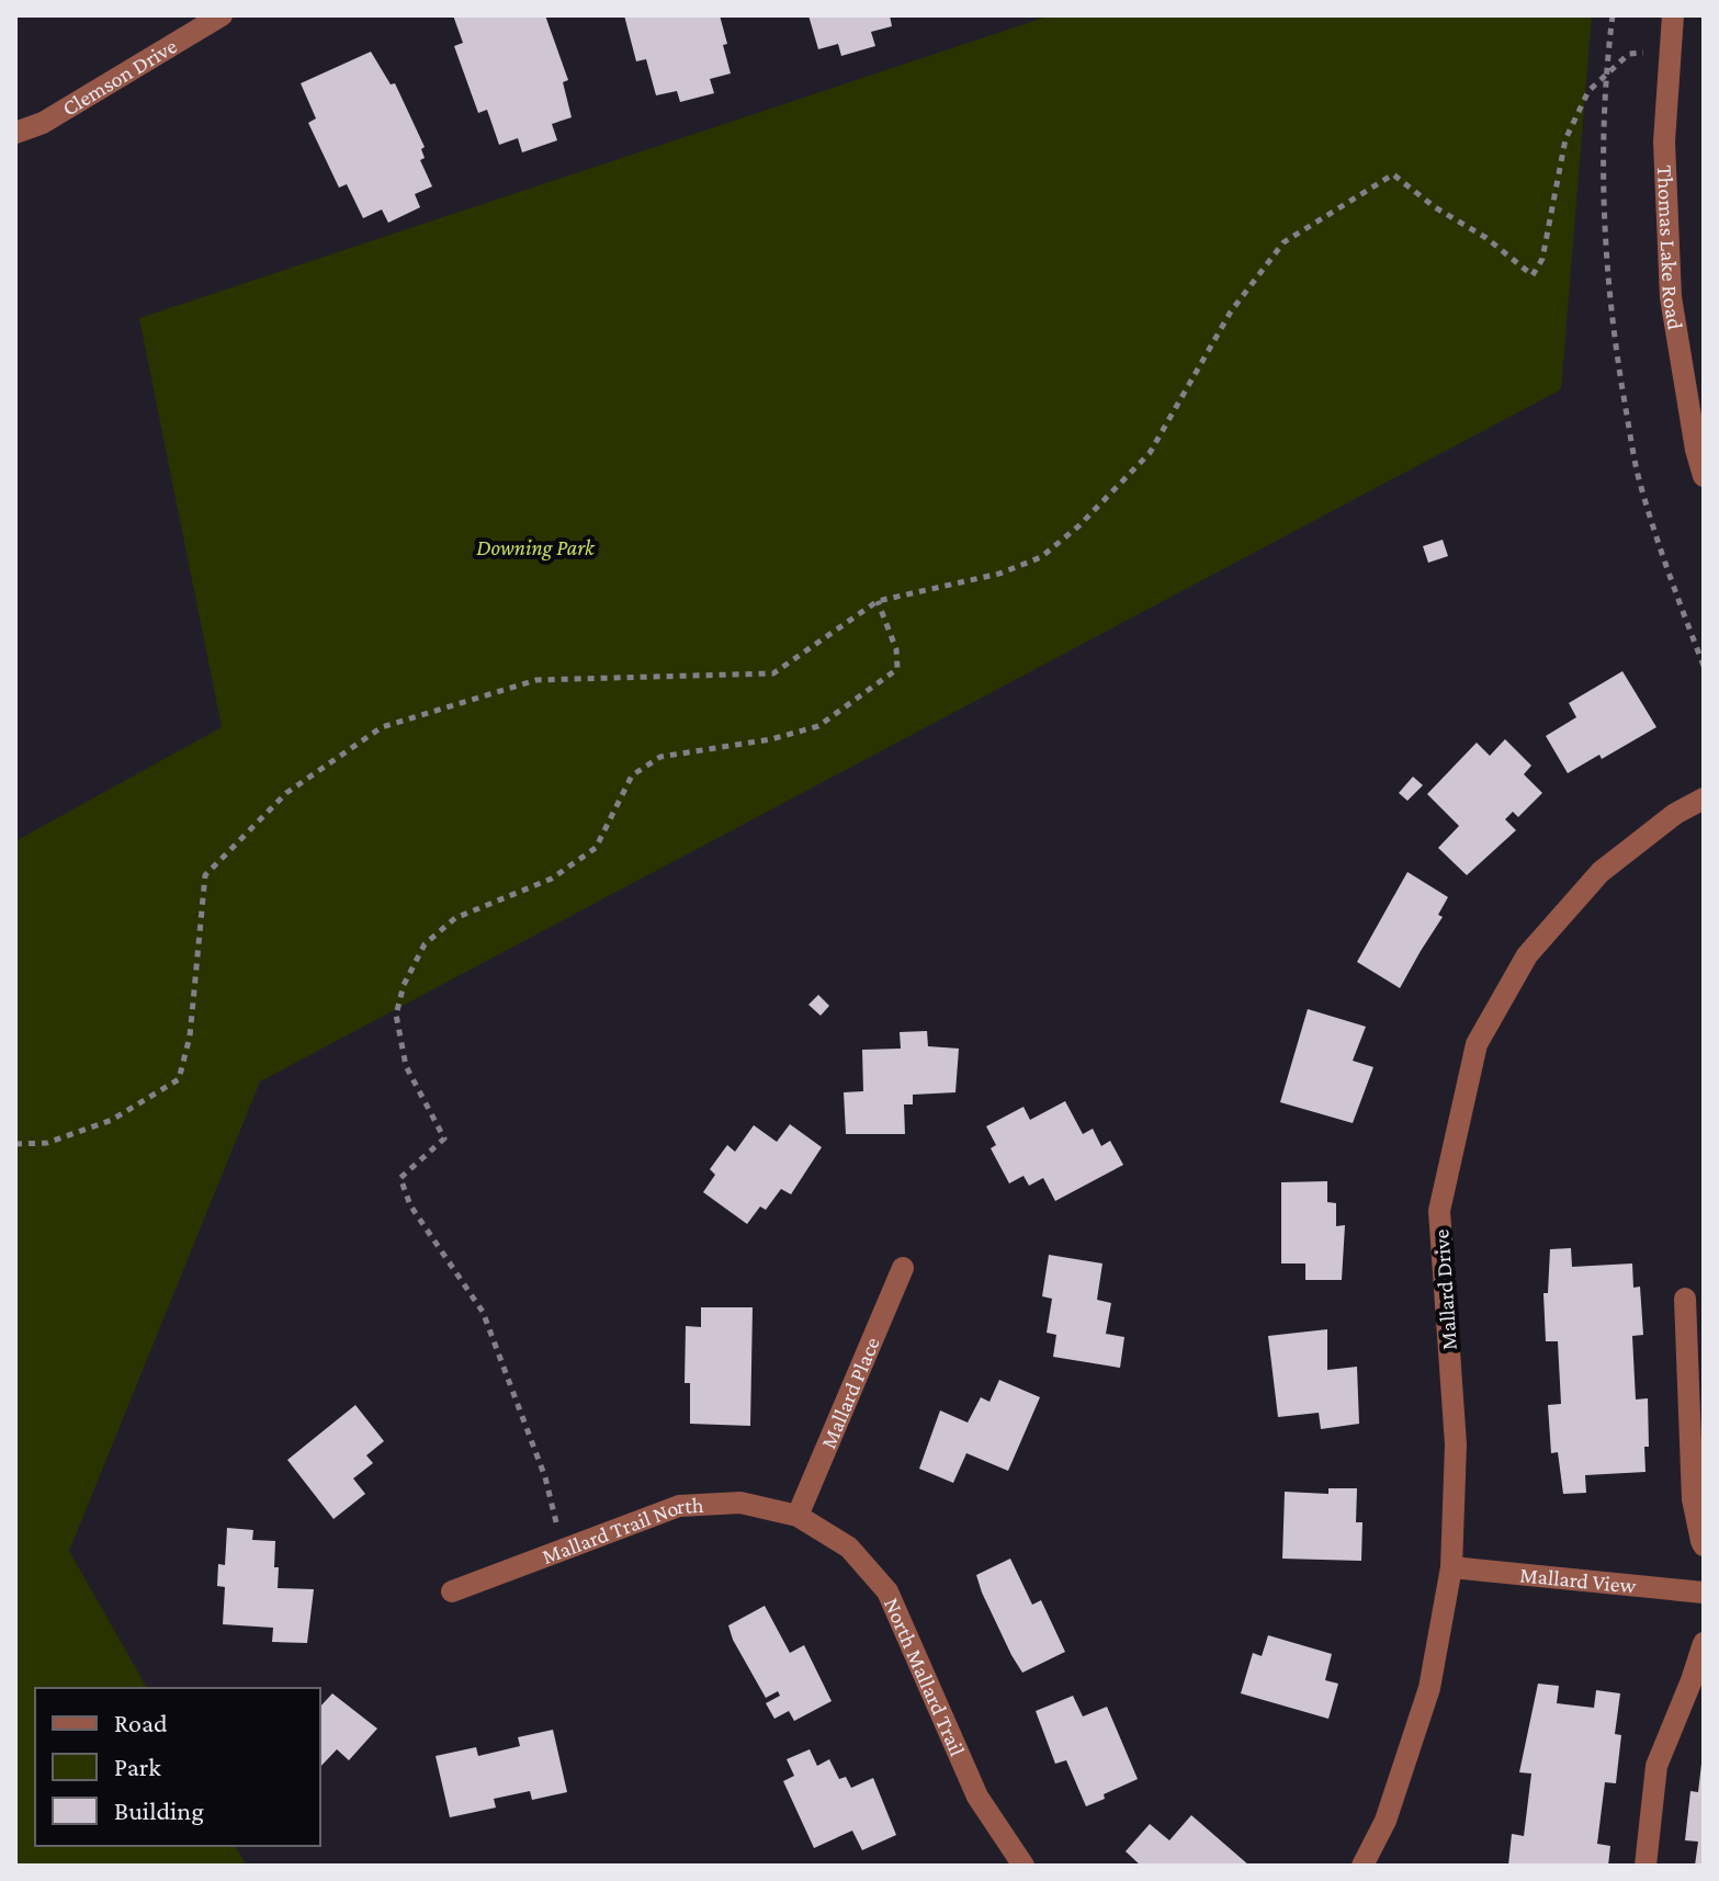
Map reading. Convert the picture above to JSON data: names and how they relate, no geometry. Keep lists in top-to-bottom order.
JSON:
{
  "streets": {
    "street": [
      "Clemson Drive",
      "Thomas Lake Road",
      "Mallard Drive",
      "Mallard Place",
      "Mallard Trail North",
      "Mallard View",
      "North Mallard Trail"
    ]
  },
  "crossings": [
    ["Mallard Drive", "Mallard View"],
    ["Mallard Place", "Mallard Trail North"],
    ["Mallard Place", "North Mallard Trail"],
    ["Mallard Trail North", "North Mallard Trail"]
  ],
  "parks": ["Downing Park"],
  "legend": ["Road", "Park", "Building"]
}
